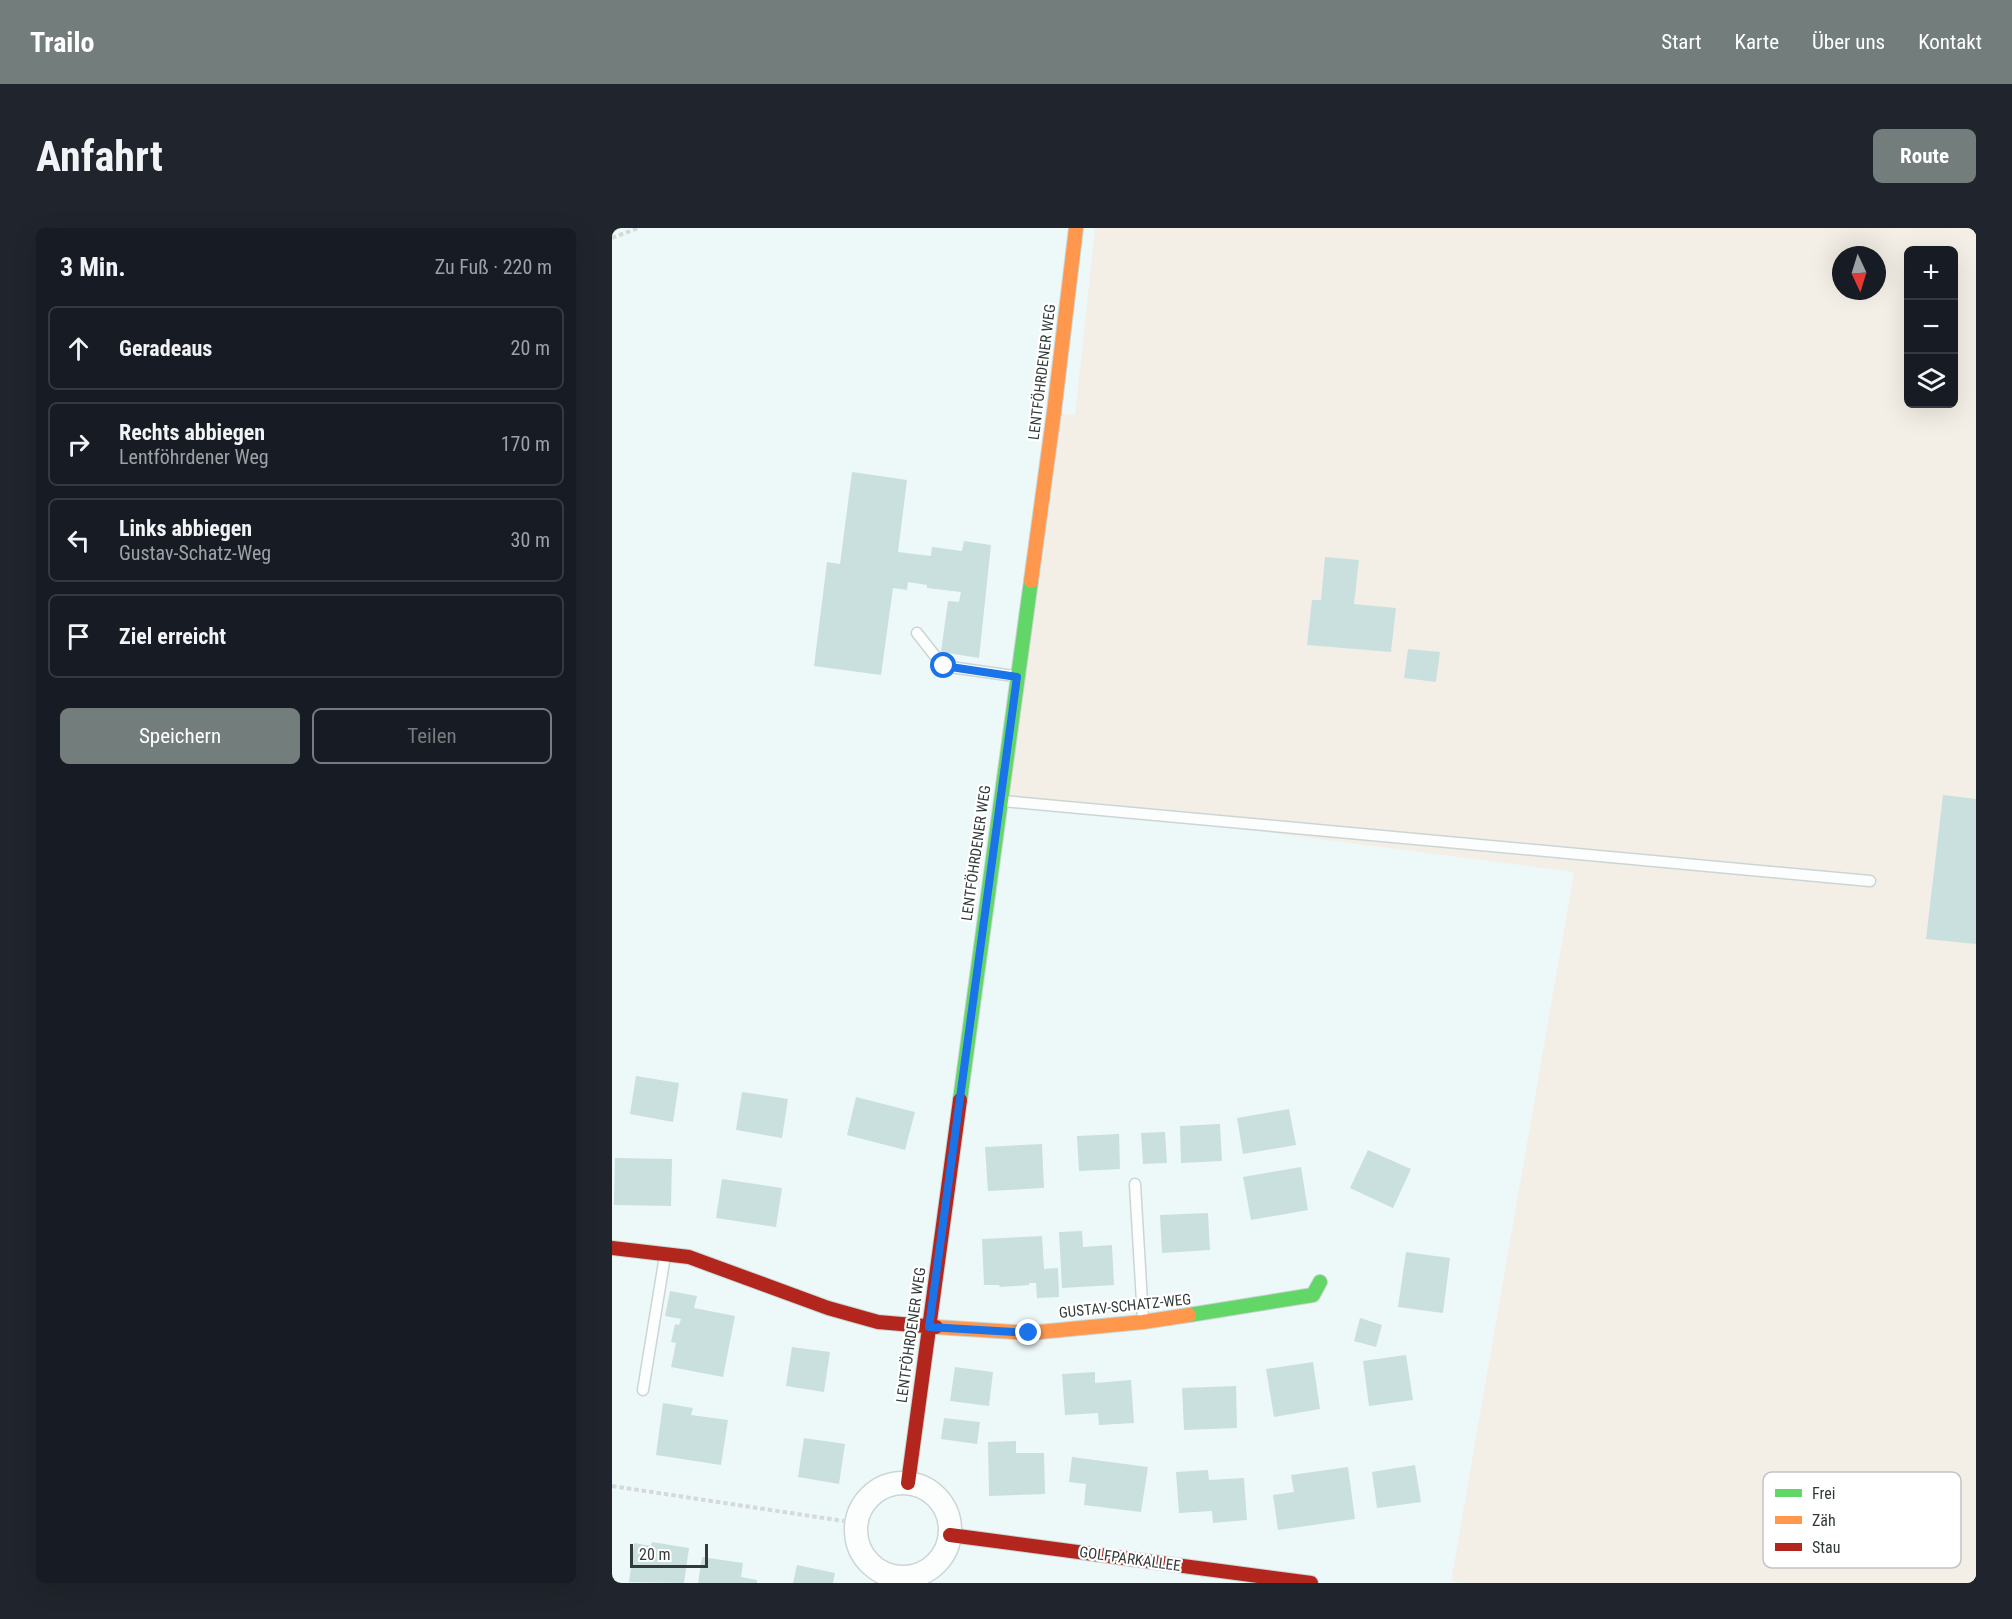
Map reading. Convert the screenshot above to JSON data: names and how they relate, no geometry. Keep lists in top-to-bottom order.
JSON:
{
  "streets": {
    "street": ["LENTFÖHRDENER WEG", "GUSTAV-SCHATZ-WEG", "GOLFPARKALLEE"]
  },
  "crossings": [
    ["LENTFÖHRDENER WEG", "GUSTAV-SCHATZ-WEG"],
    ["LENTFÖHRDENER WEG", "GOLFPARKALLEE"]
  ],
  "legend": ["Frei", "Zäh", "Stau"],
  "scale_bar": "20 m",
  "north": "bottom",
  "page": {
    "header": "Trailo",
    "nav": [
      "Start",
      "Karte",
      "Über uns",
      "Kontakt"
    ],
    "buttons": [
      "Route",
      ["Speichern", "Teilen"]
    ],
    "title": "Anfahrt",
    "heading": ["3 Min.", "Zu Fuß · 220 m"],
    "map_buttons": ["+", "−"],
    "list": [
      ["Geradeaus", "20 m"],
      ["Rechts abbiegen", "Lentföhrdener Weg", "170 m"],
      ["Links abbiegen", "Gustav-Schatz-Weg", "30 m"],
      "Ziel erreicht"
    ],
    "scale": "20 m"
  }
}
